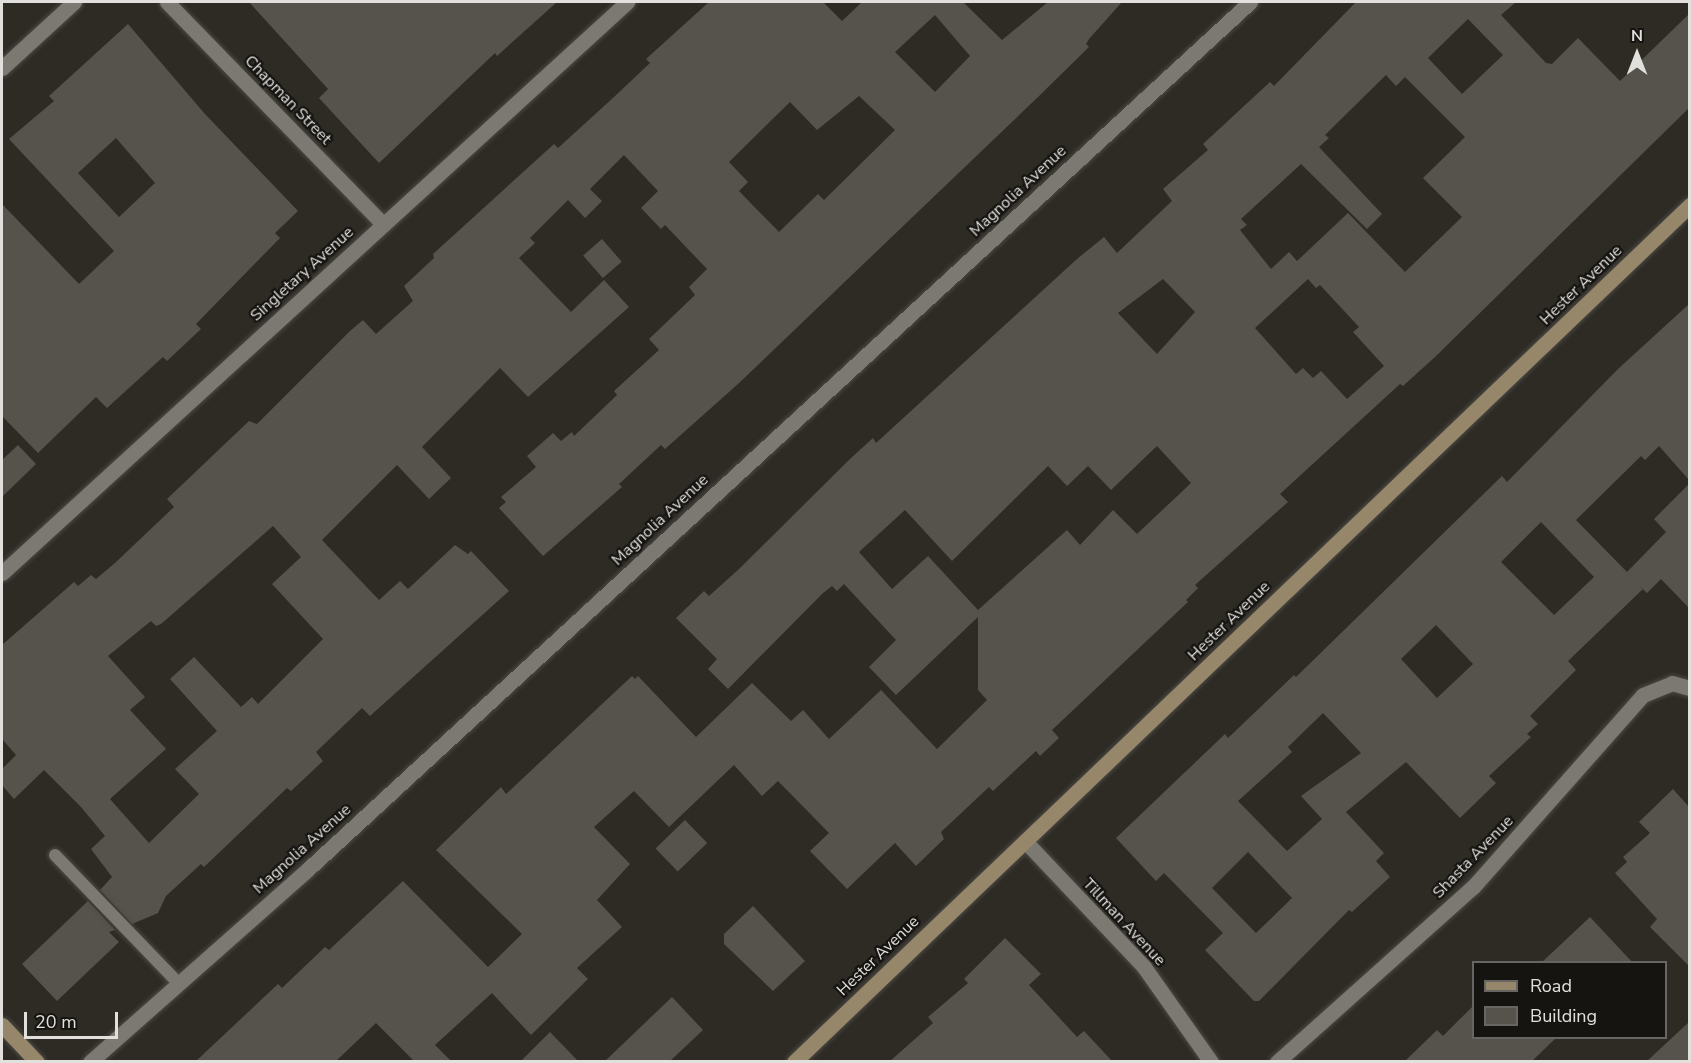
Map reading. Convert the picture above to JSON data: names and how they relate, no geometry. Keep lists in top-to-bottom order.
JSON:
{
  "streets": {
    "street": [
      "Chapman Street",
      "Magnolia Avenue",
      "Singletary Avenue",
      "Hester Avenue",
      "Shasta Avenue",
      "Tillman Avenue"
    ]
  },
  "crossings": [
    ["Chapman Street", "Singletary Avenue"],
    ["Hester Avenue", "Tillman Avenue"]
  ],
  "legend": ["Road", "Building"],
  "scale_bar": "20 m",
  "north": "top"
}
